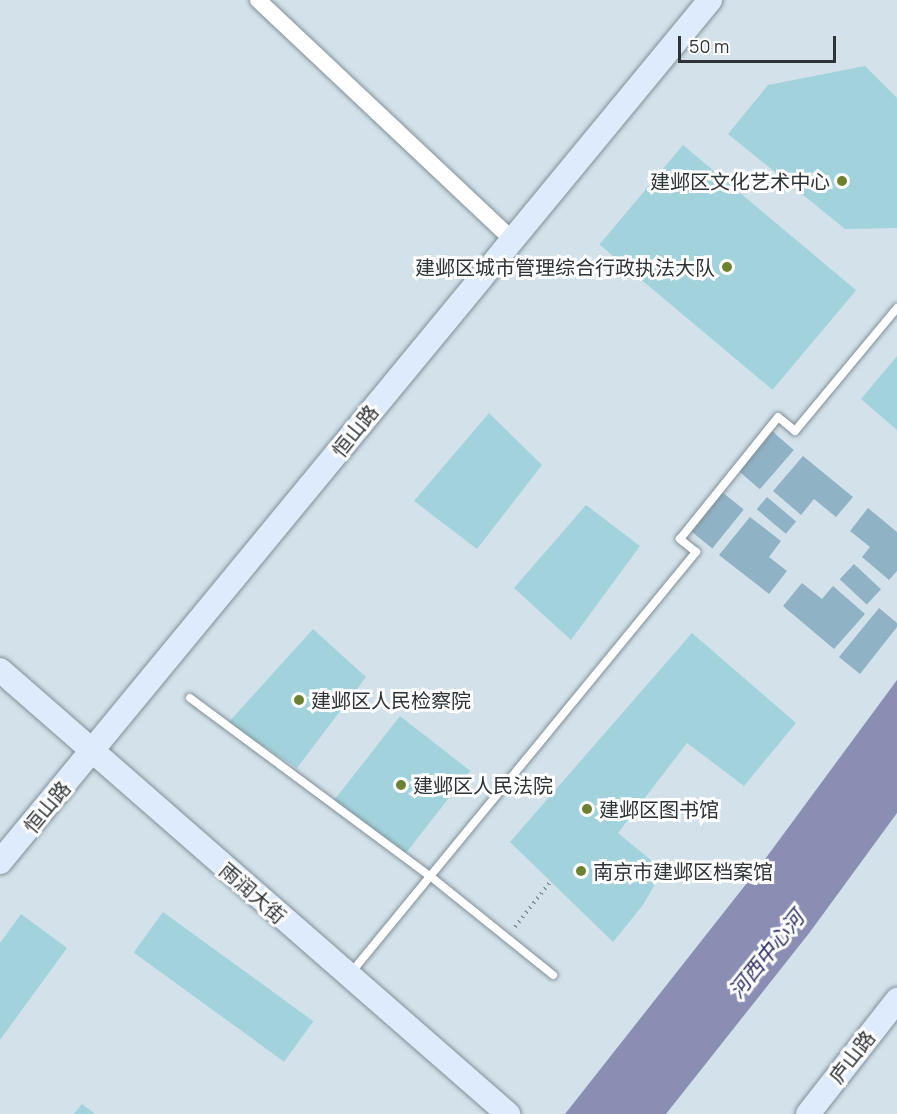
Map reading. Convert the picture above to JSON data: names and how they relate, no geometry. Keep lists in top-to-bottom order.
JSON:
{
  "streets": {
    "street": ["恒山路", "雨润大街", "庐山路"]
  },
  "crossings": [
    ["恒山路", "雨润大街"]
  ],
  "water": ["河西中心河"],
  "places": [
    "建邺区文化艺术中心",
    "建邺区城市管理综合行政执法大队",
    "建邺区人民检察院",
    "建邺区人民法院",
    "建邺区图书馆",
    "南京市建邺区档案馆"
  ],
  "scale_bar": "50 m"
}
